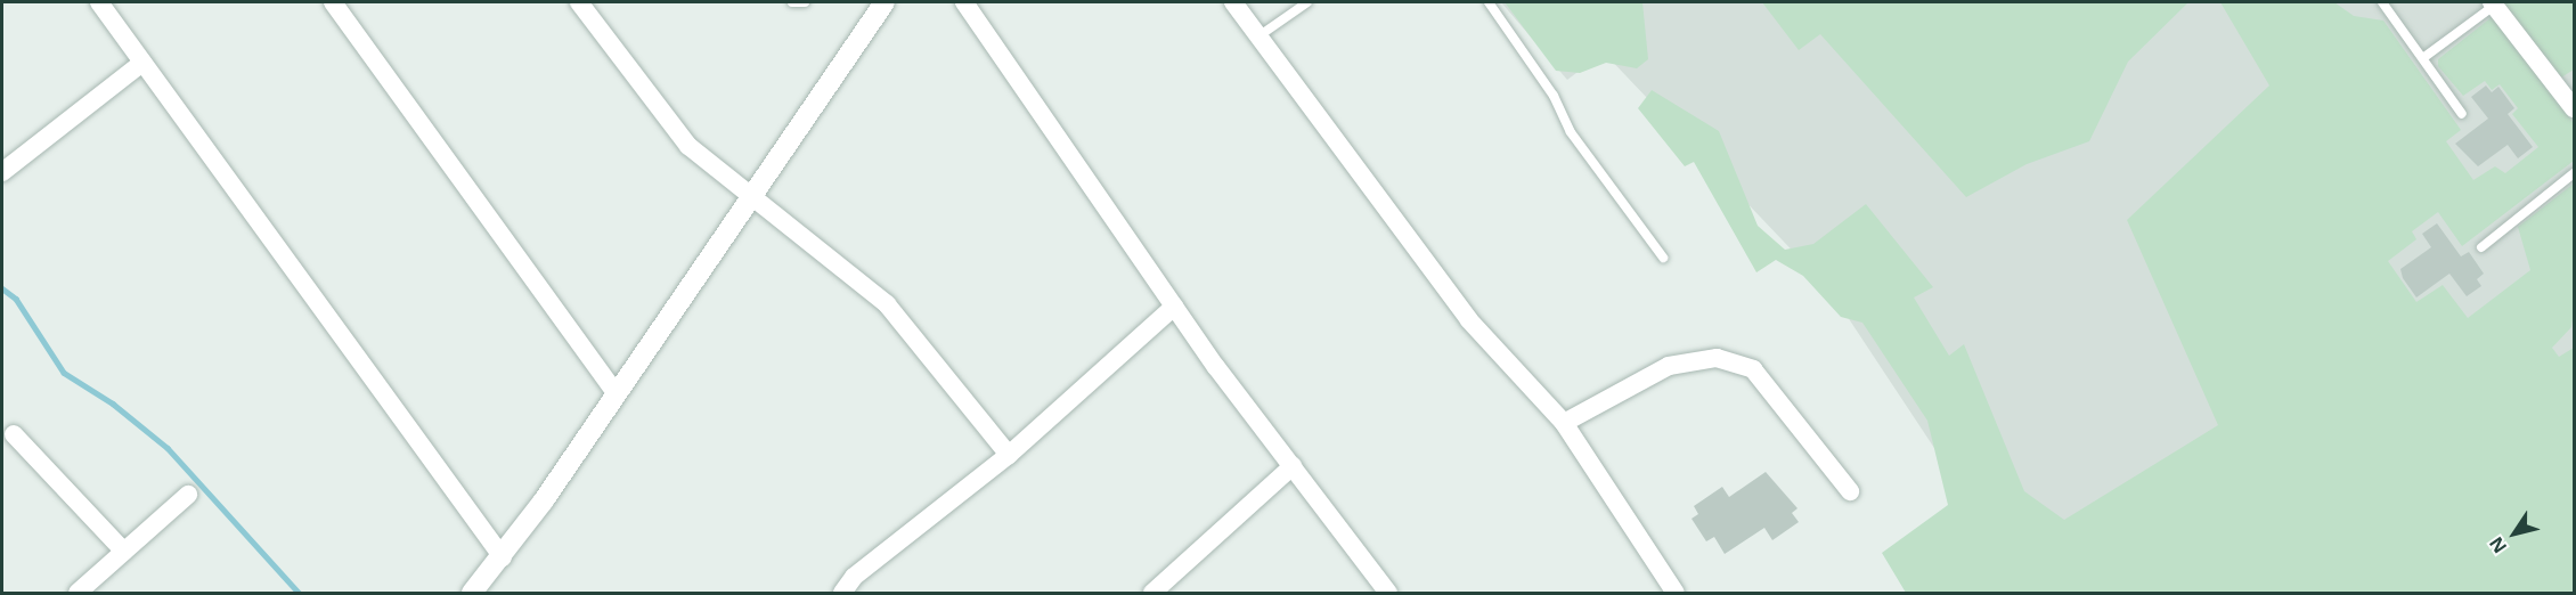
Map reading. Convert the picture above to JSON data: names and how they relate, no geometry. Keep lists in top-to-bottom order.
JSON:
{
  "north": "bottom left"
}
